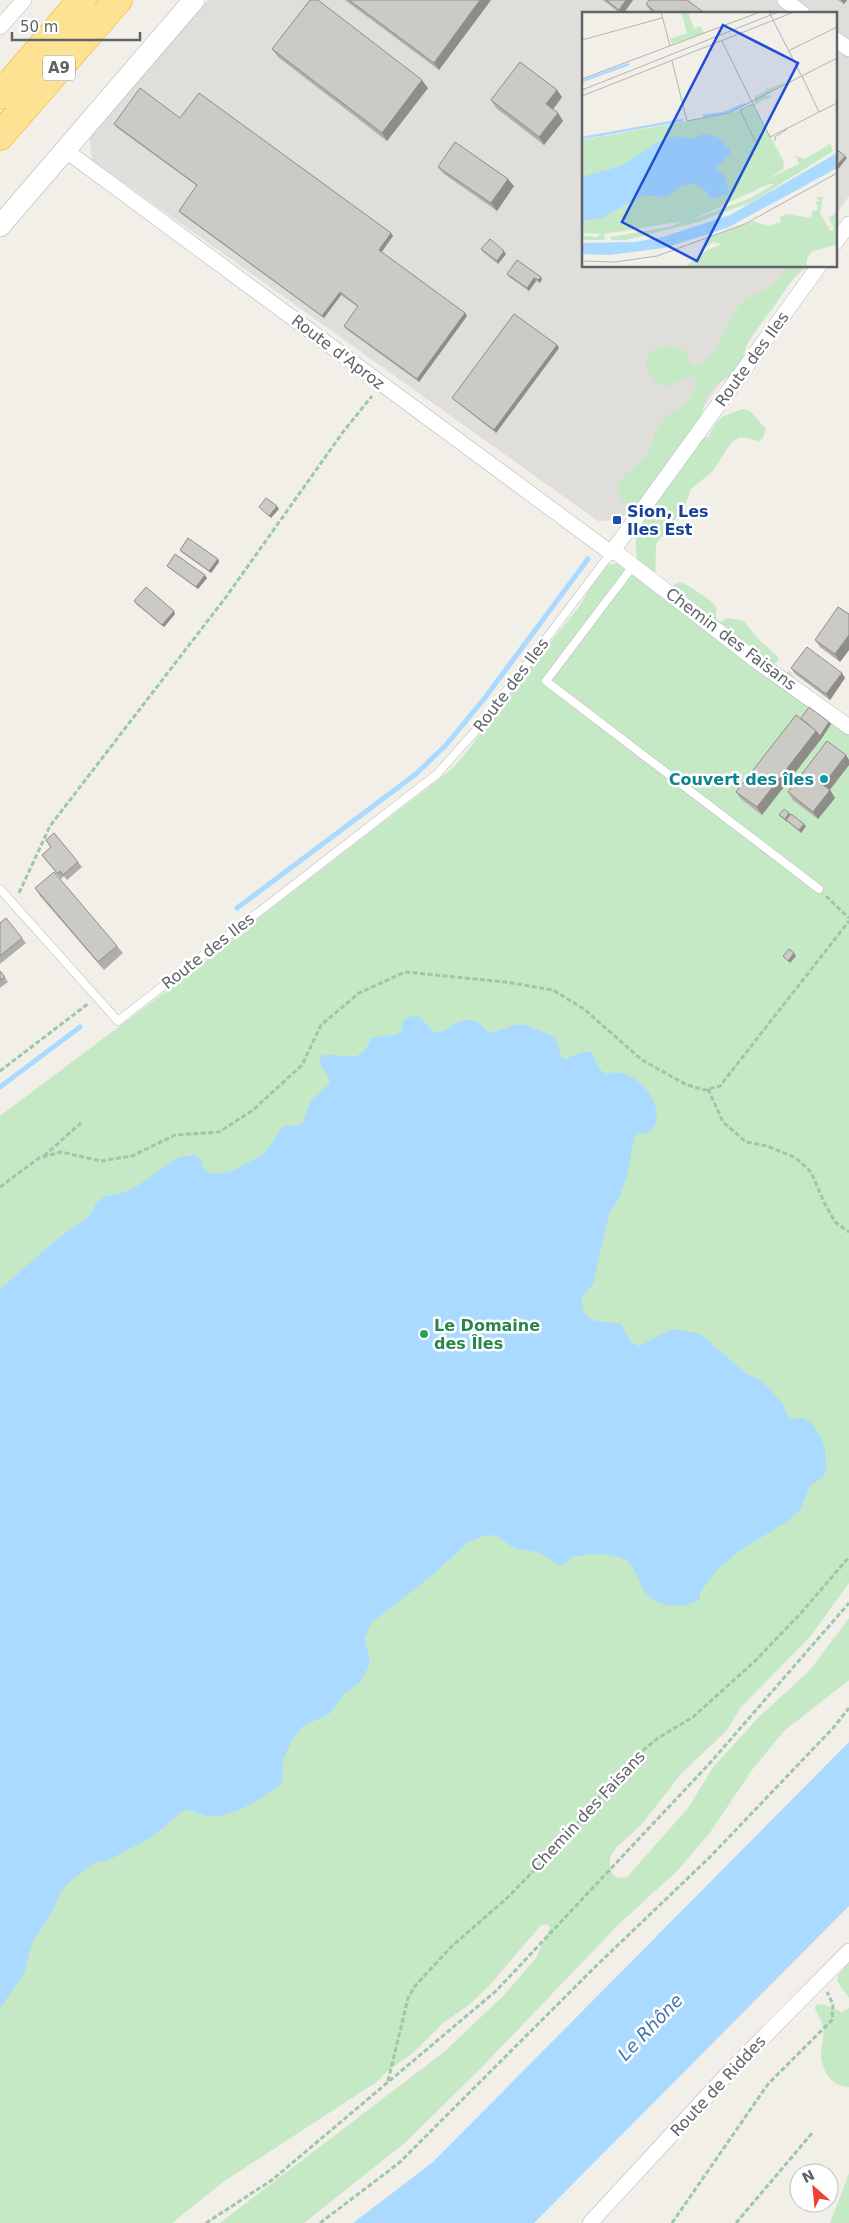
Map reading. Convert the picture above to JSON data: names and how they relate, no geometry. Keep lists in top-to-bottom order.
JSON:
{
  "streets": {
    "highway": ["A9"],
    "street": [
      "Route d'Aproz",
      "Route des Iles",
      "Chemin des Faisans",
      "Route de Riddes"
    ]
  },
  "crossings": [
    ["Route d'Aproz", "Route des Iles"],
    ["Route d'Aproz", "Chemin des Faisans"],
    ["Route des Iles", "Chemin des Faisans"]
  ],
  "water": ["Le Rhône"],
  "places": {
    "transit": ["Sion, Les Iles Est"],
    "other": ["Couvert des îles", "Le Domaine des Îles"]
  },
  "scale_bar": "50 m",
  "north": "top left"
}
